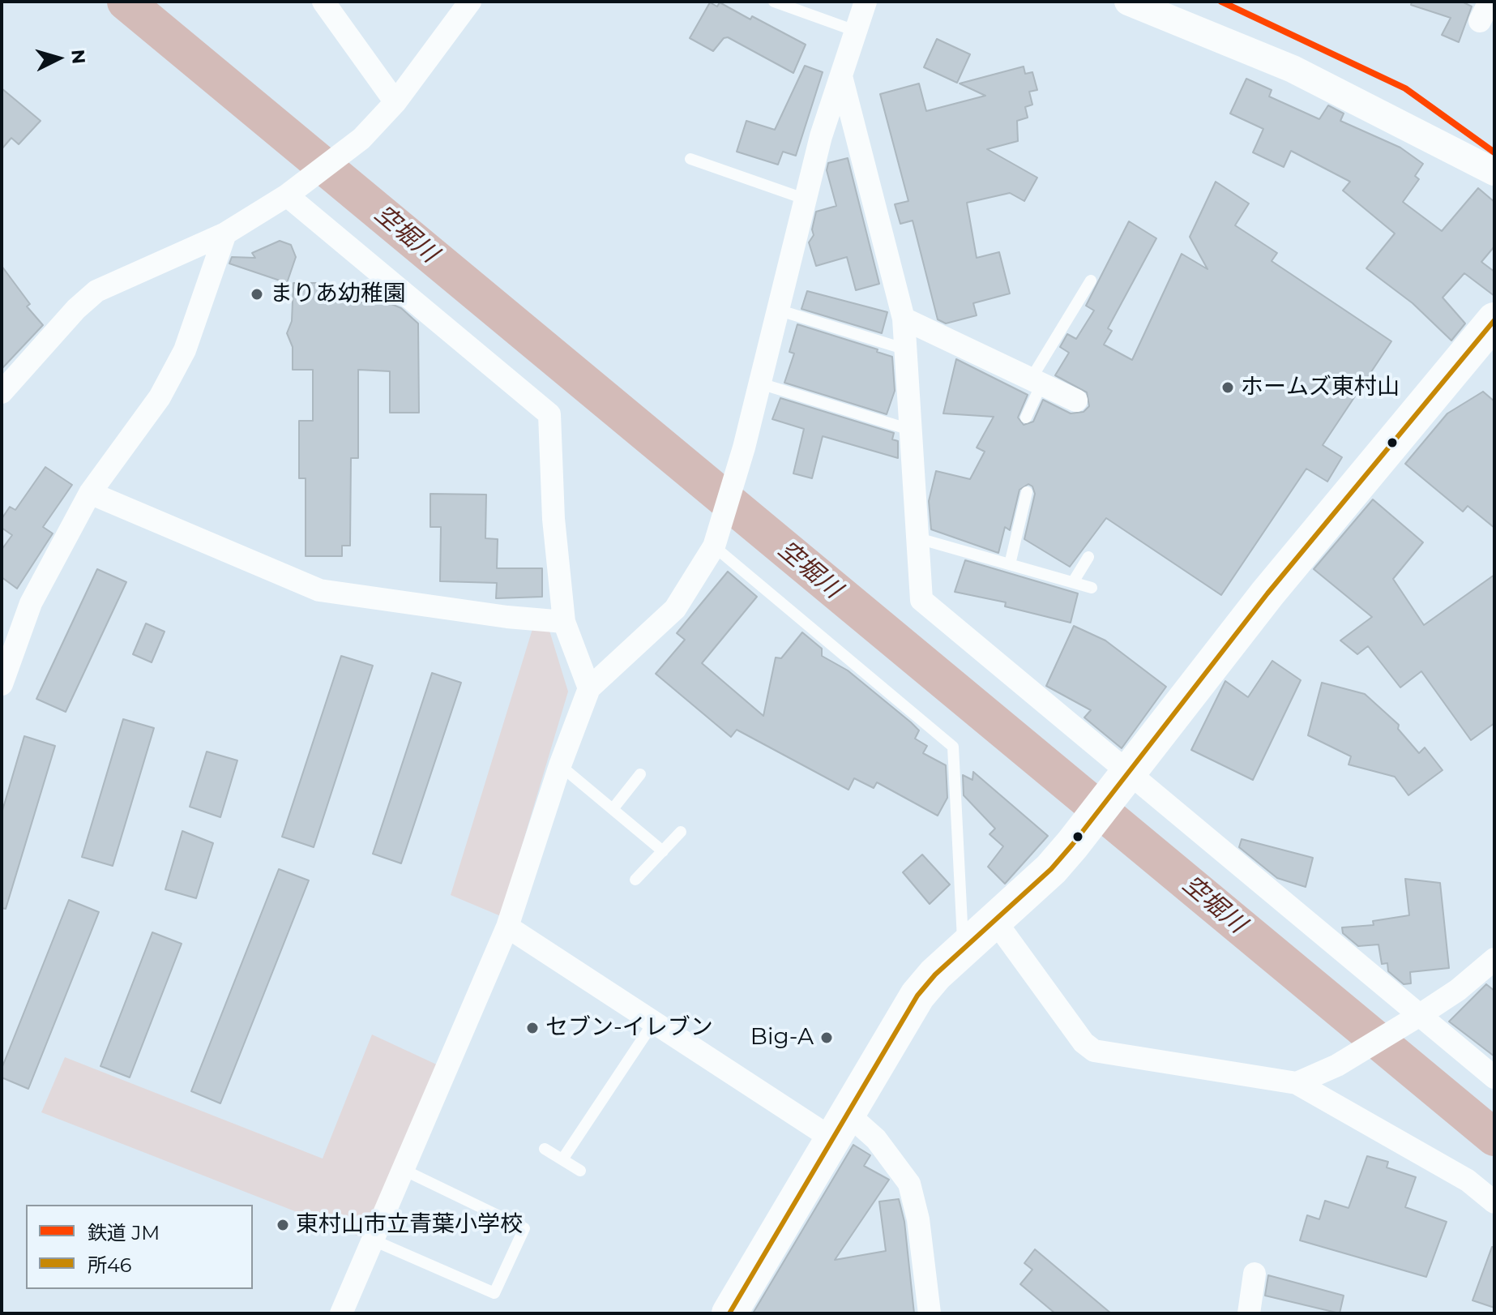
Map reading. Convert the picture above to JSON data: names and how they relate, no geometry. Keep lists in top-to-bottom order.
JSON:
{
  "water": ["空堀川"],
  "places": [
    "まりあ幼稚園",
    "ホームズ東村山",
    "セブン-イレブン",
    "Big-A",
    "東村山市立青葉小学校"
  ],
  "lines": ["rail line JM", "transit line 所46"],
  "legend": ["鉄道 JM", "所46"],
  "north": "right"
}
